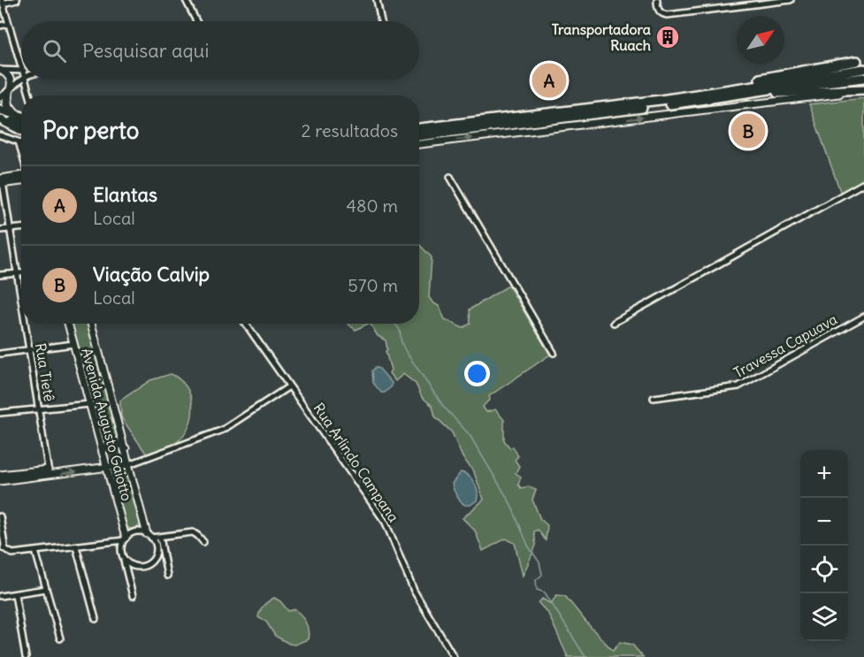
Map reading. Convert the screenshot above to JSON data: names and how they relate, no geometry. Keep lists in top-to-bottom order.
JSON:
{
  "streets": {
    "street": [
      "Travessa Capuava",
      "Rua Tietê",
      "Avenida Augusto Gaiotto",
      "Rua Arlindo Campana"
    ]
  },
  "places": {
    "building": ["Transportadora Ruach"]
  },
  "north": "top right",
  "page": {
    "search": "Pesquisar aqui",
    "pins": ["A", "B"],
    "heading": ["Por perto", "2 resultados"],
    "list": [
      {
        "mark": "A",
        "name": "Elantas",
        "note": "Local",
        "value": "480 m"
      },
      {
        "mark": "B",
        "name": "Viação Calvip",
        "note": "Local",
        "value": "570 m"
      }
    ],
    "map_buttons": ["+", "−"]
  }
}
